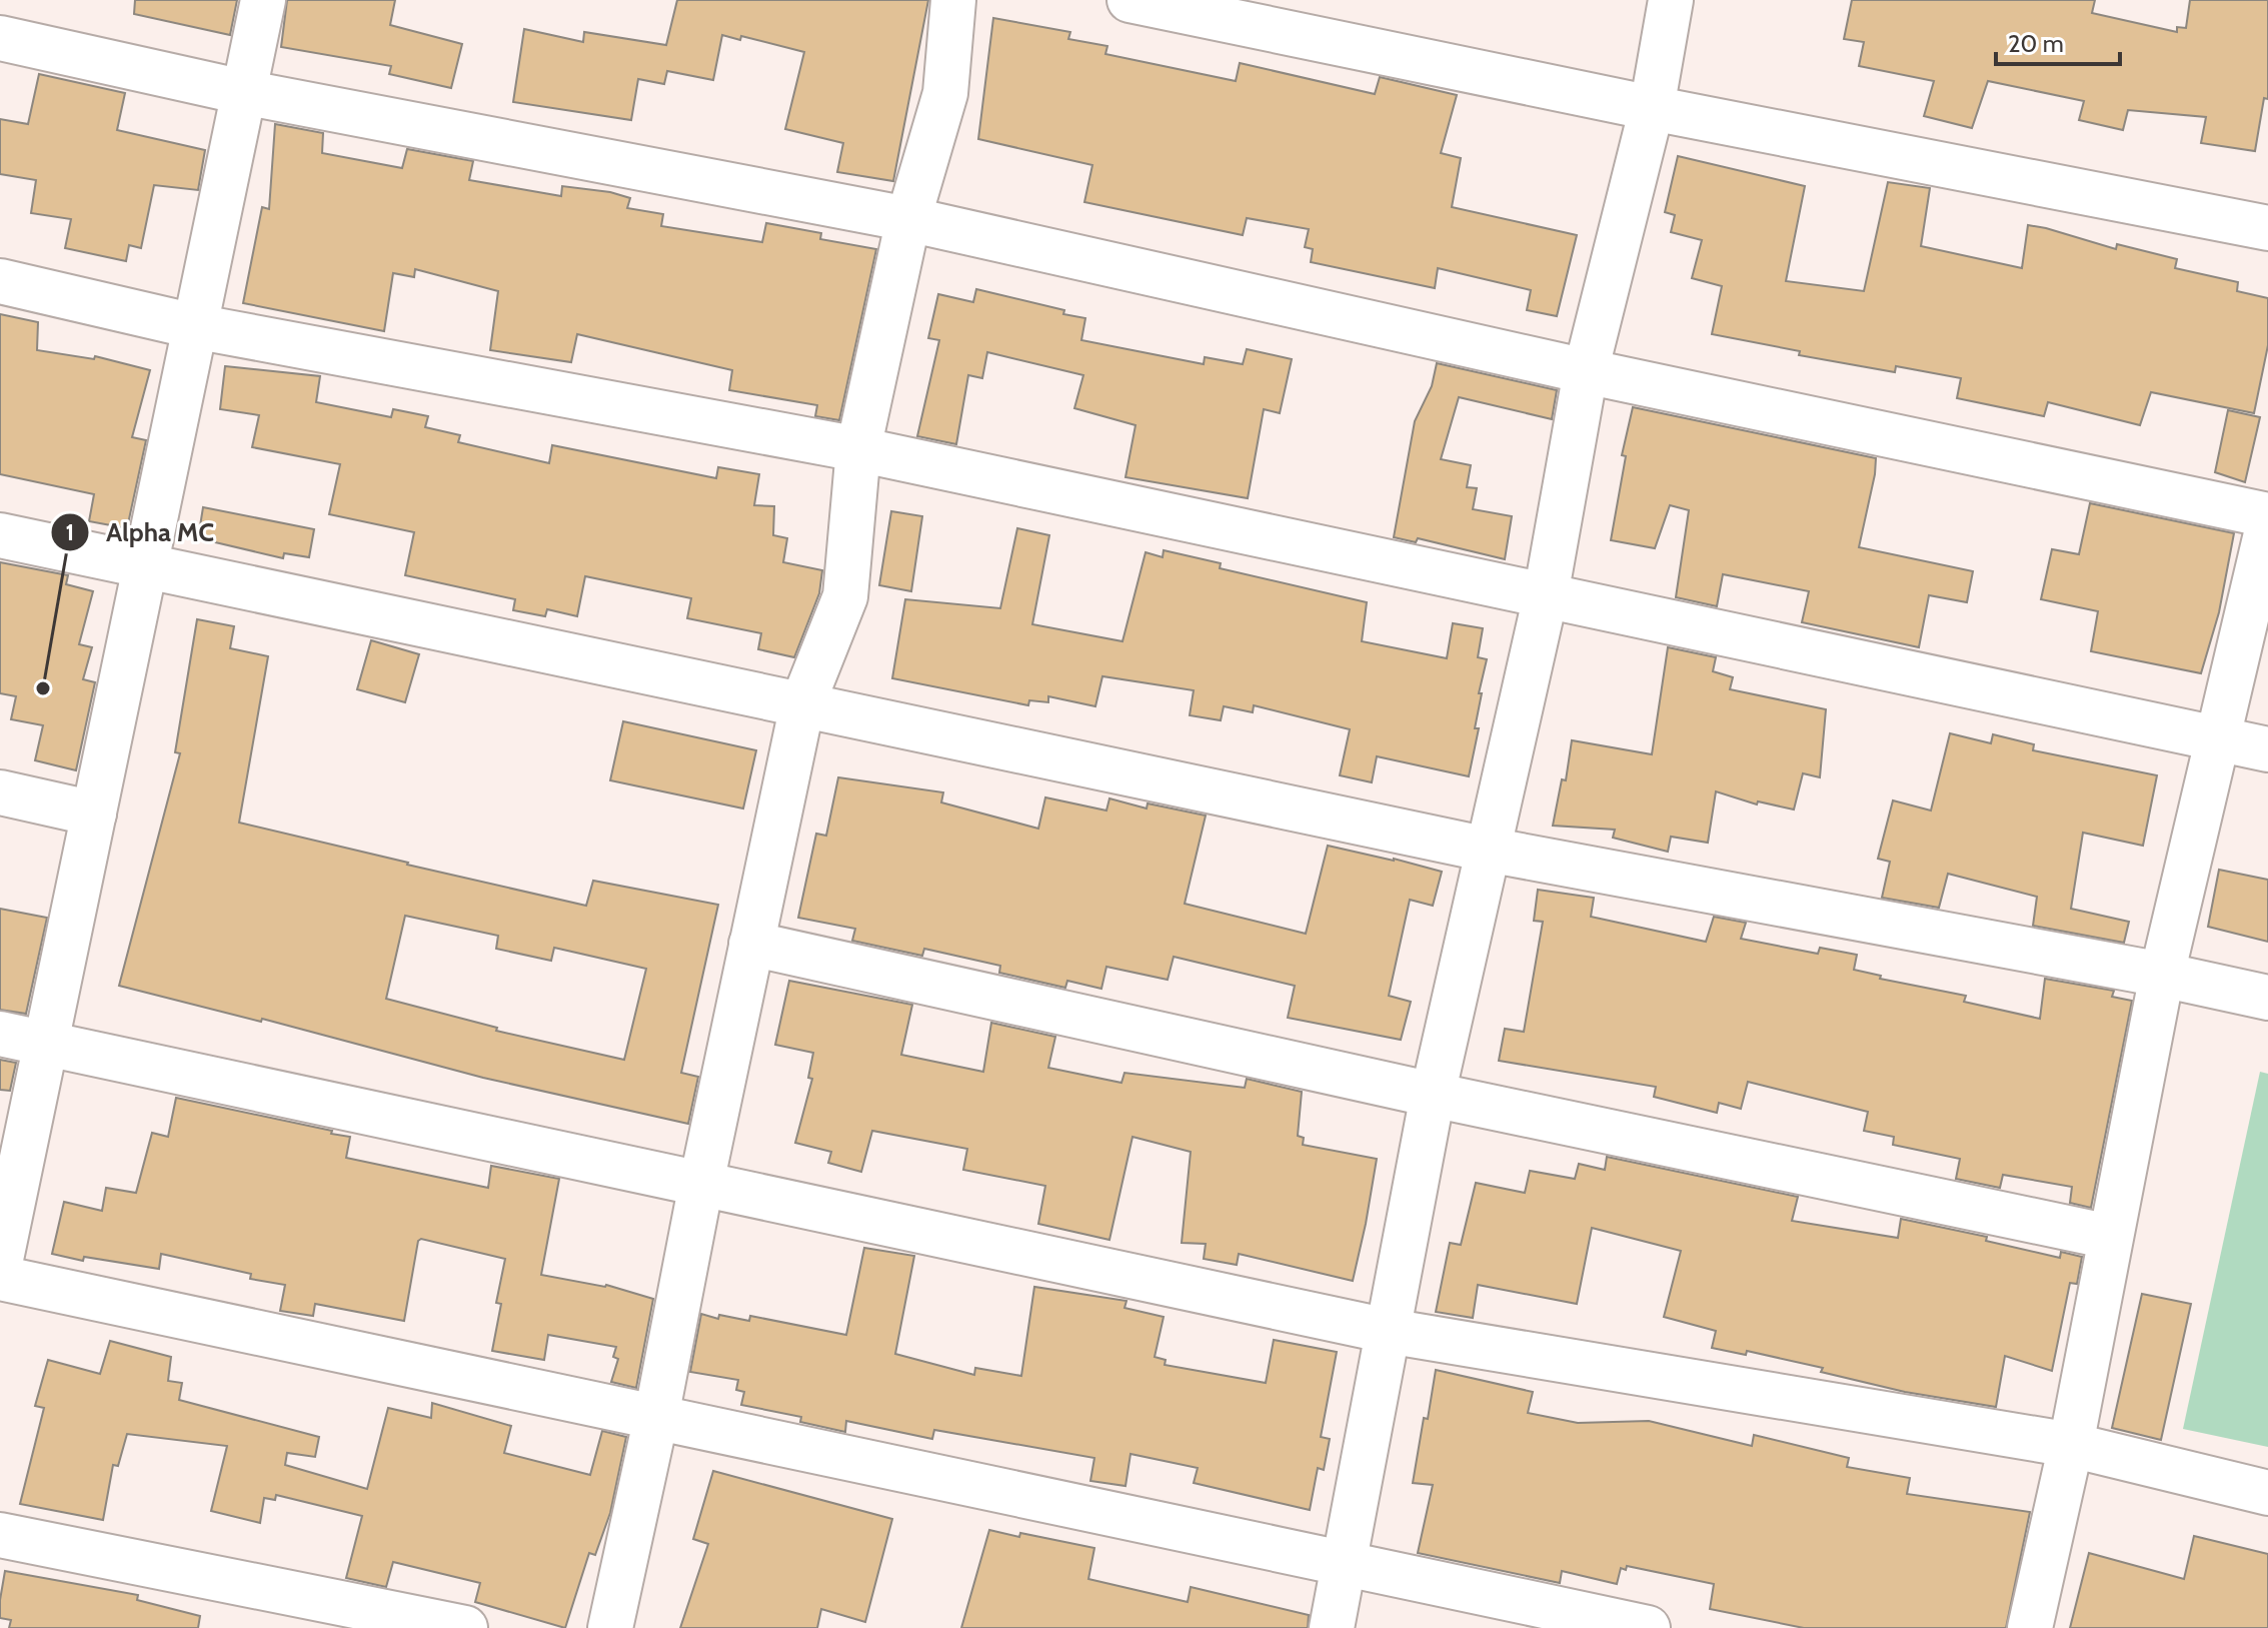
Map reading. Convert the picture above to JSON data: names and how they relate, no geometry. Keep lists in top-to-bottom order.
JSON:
{
  "places": ["Alpha MC"],
  "scale_bar": "20 m"
}
